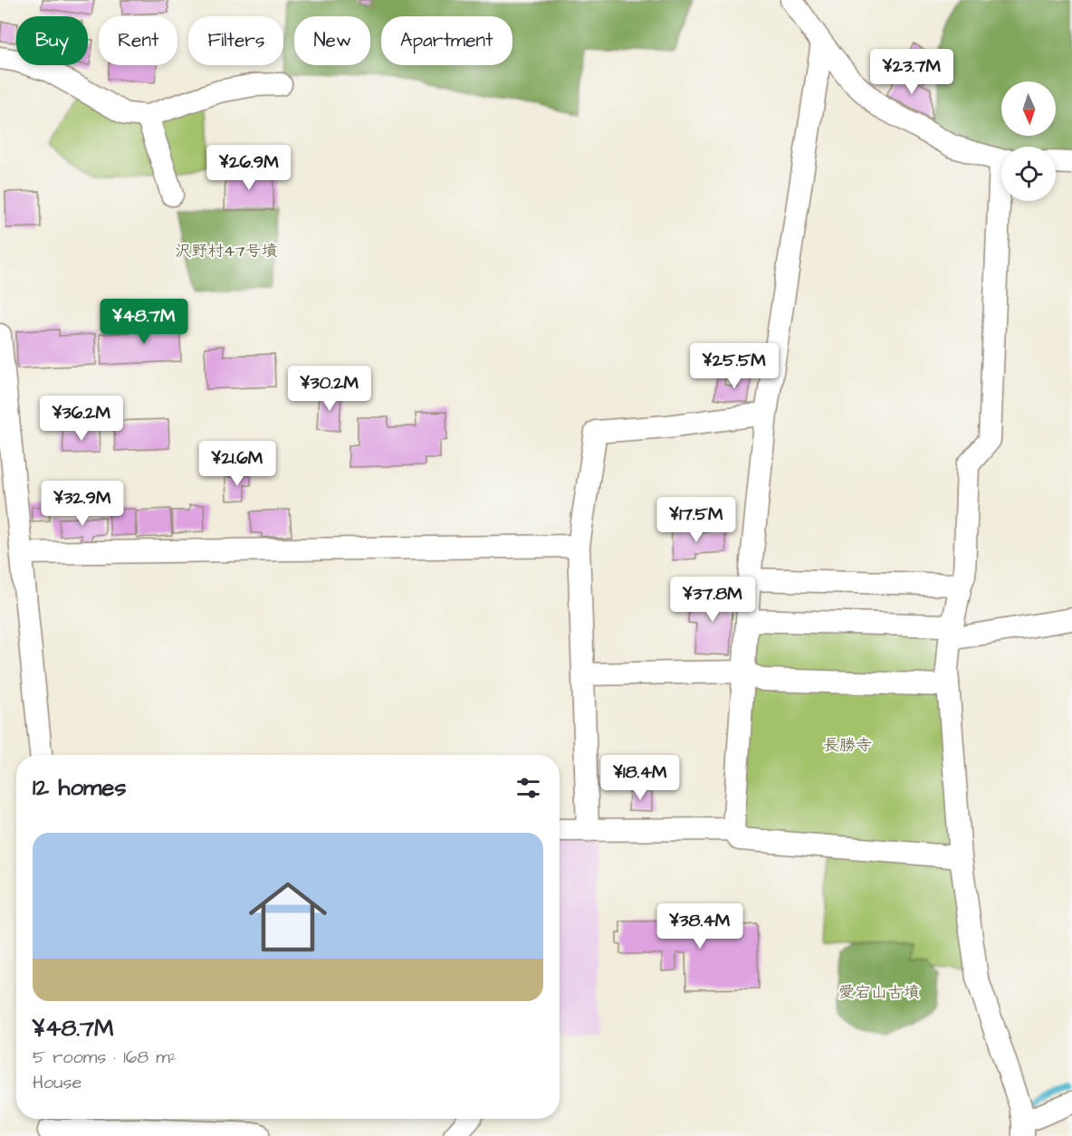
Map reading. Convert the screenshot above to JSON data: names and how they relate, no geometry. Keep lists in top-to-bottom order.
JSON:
{
  "parks": ["沢野村47号墳", "長勝寺", "愛宕山古墳"],
  "north": "bottom",
  "page": {
    "chip": [
      "Buy",
      "Rent",
      "Filters",
      "New",
      "Apartment"
    ],
    "price": [
      "¥23.7M",
      "¥26.9M",
      "¥48.7M",
      "¥25.5M",
      "¥30.2M",
      "¥36.2M",
      "¥21.6M",
      "¥32.9M",
      "¥17.5M",
      "¥37.8M",
      "¥18.4M",
      "¥38.4M"
    ],
    "heading": "12 homes",
    "list": [
      {
        "name": "¥48.7M",
        "note": "5 rooms · 168 m² · House"
      }
    ]
  }
}
